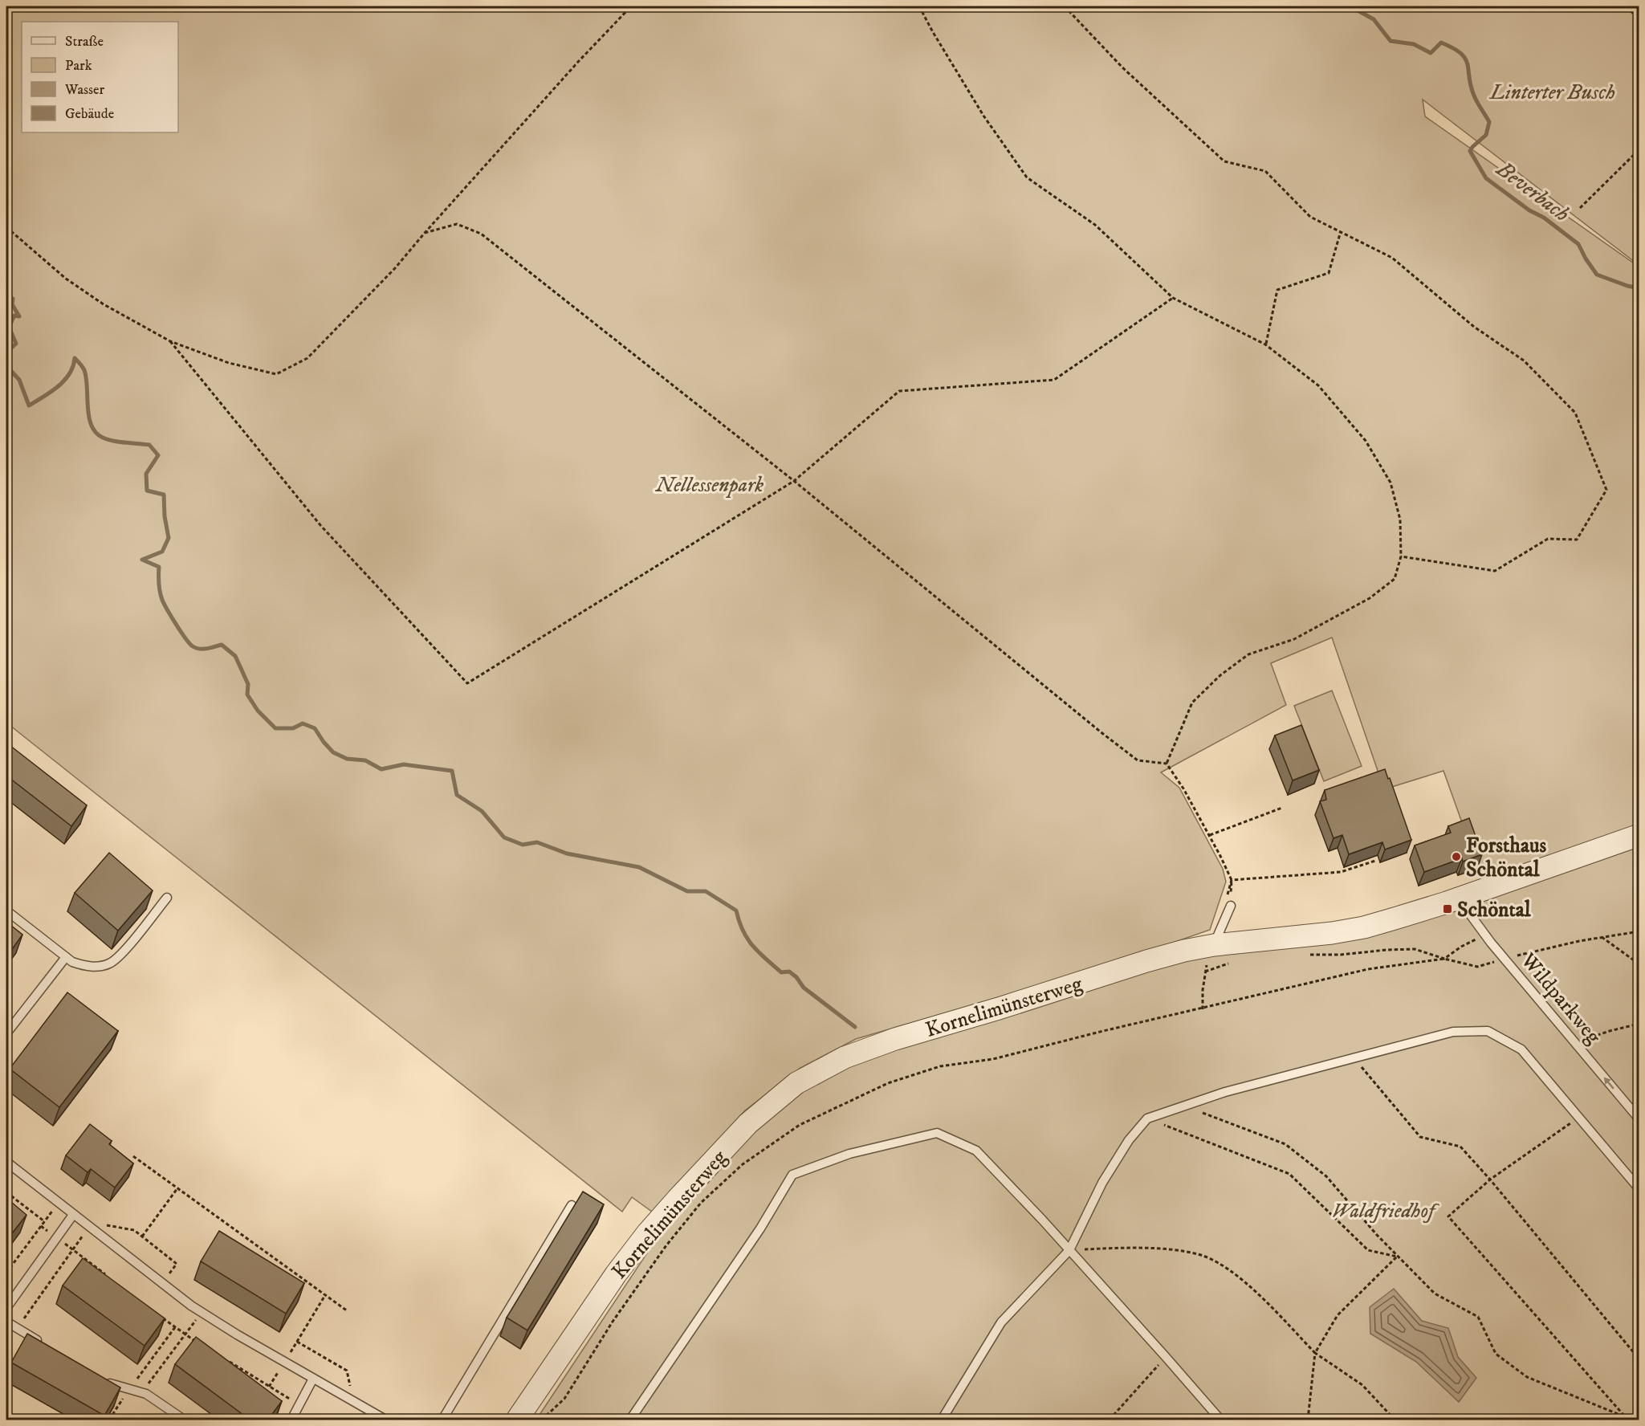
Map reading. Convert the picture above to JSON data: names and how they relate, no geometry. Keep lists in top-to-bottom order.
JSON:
{
  "streets": {
    "street": ["Kornelimünsterweg"],
    "lane": ["Wildparkweg"]
  },
  "crossings": [
    ["Wildparkweg", "Kornelimünsterweg"]
  ],
  "water": ["Beverbach"],
  "parks": ["Linterter Busch", "Nellessenpark", "Waldfriedhof"],
  "places": {
    "other": ["Forsthaus Schöntal"],
    "transit": ["Schöntal"]
  },
  "legend": [
    "Straße",
    "Park",
    "Wasser",
    "Gebäude"
  ]
}
